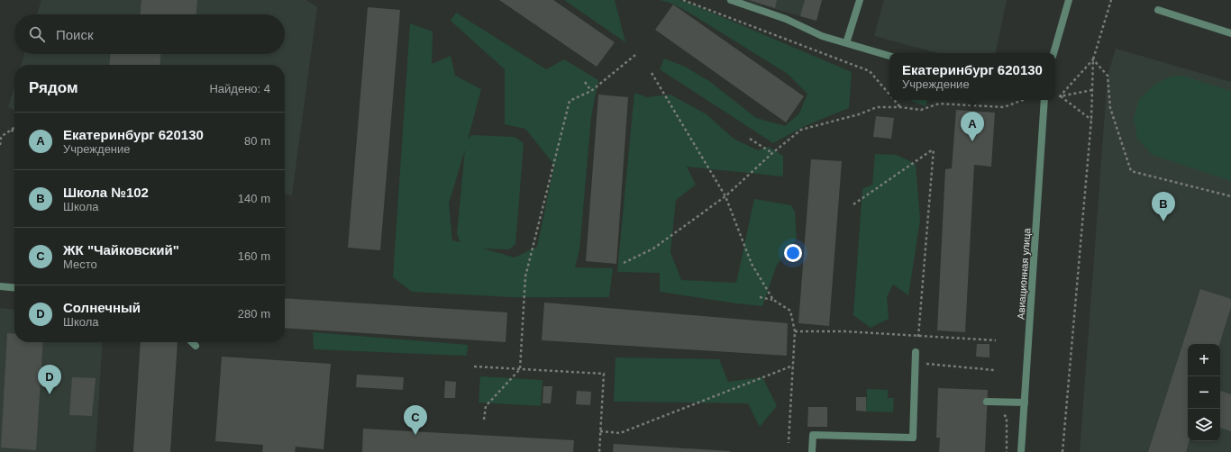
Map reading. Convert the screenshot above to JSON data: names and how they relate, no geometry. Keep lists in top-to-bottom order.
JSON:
{
  "streets": {
    "street": ["Авиационная улица"]
  },
  "page": {
    "search": "Поиск",
    "popup": ["Екатеринбург 620130", "Учреждение"],
    "heading": ["Рядом", "Найдено: 4"],
    "pins": [
      "A",
      "B",
      "D",
      "C"
    ],
    "list": [
      {
        "mark": "A",
        "name": "Екатеринбург 620130",
        "note": "Учреждение",
        "value": "80 m"
      },
      {
        "mark": "B",
        "name": "Школа №102",
        "note": "Школа",
        "value": "140 m"
      },
      {
        "mark": "C",
        "name": "ЖК \"Чайковский\"",
        "note": "Место",
        "value": "160 m"
      },
      {
        "mark": "D",
        "name": "Солнечный",
        "note": "Школа",
        "value": "280 m"
      }
    ],
    "map_buttons": ["+", "−"]
  }
}
